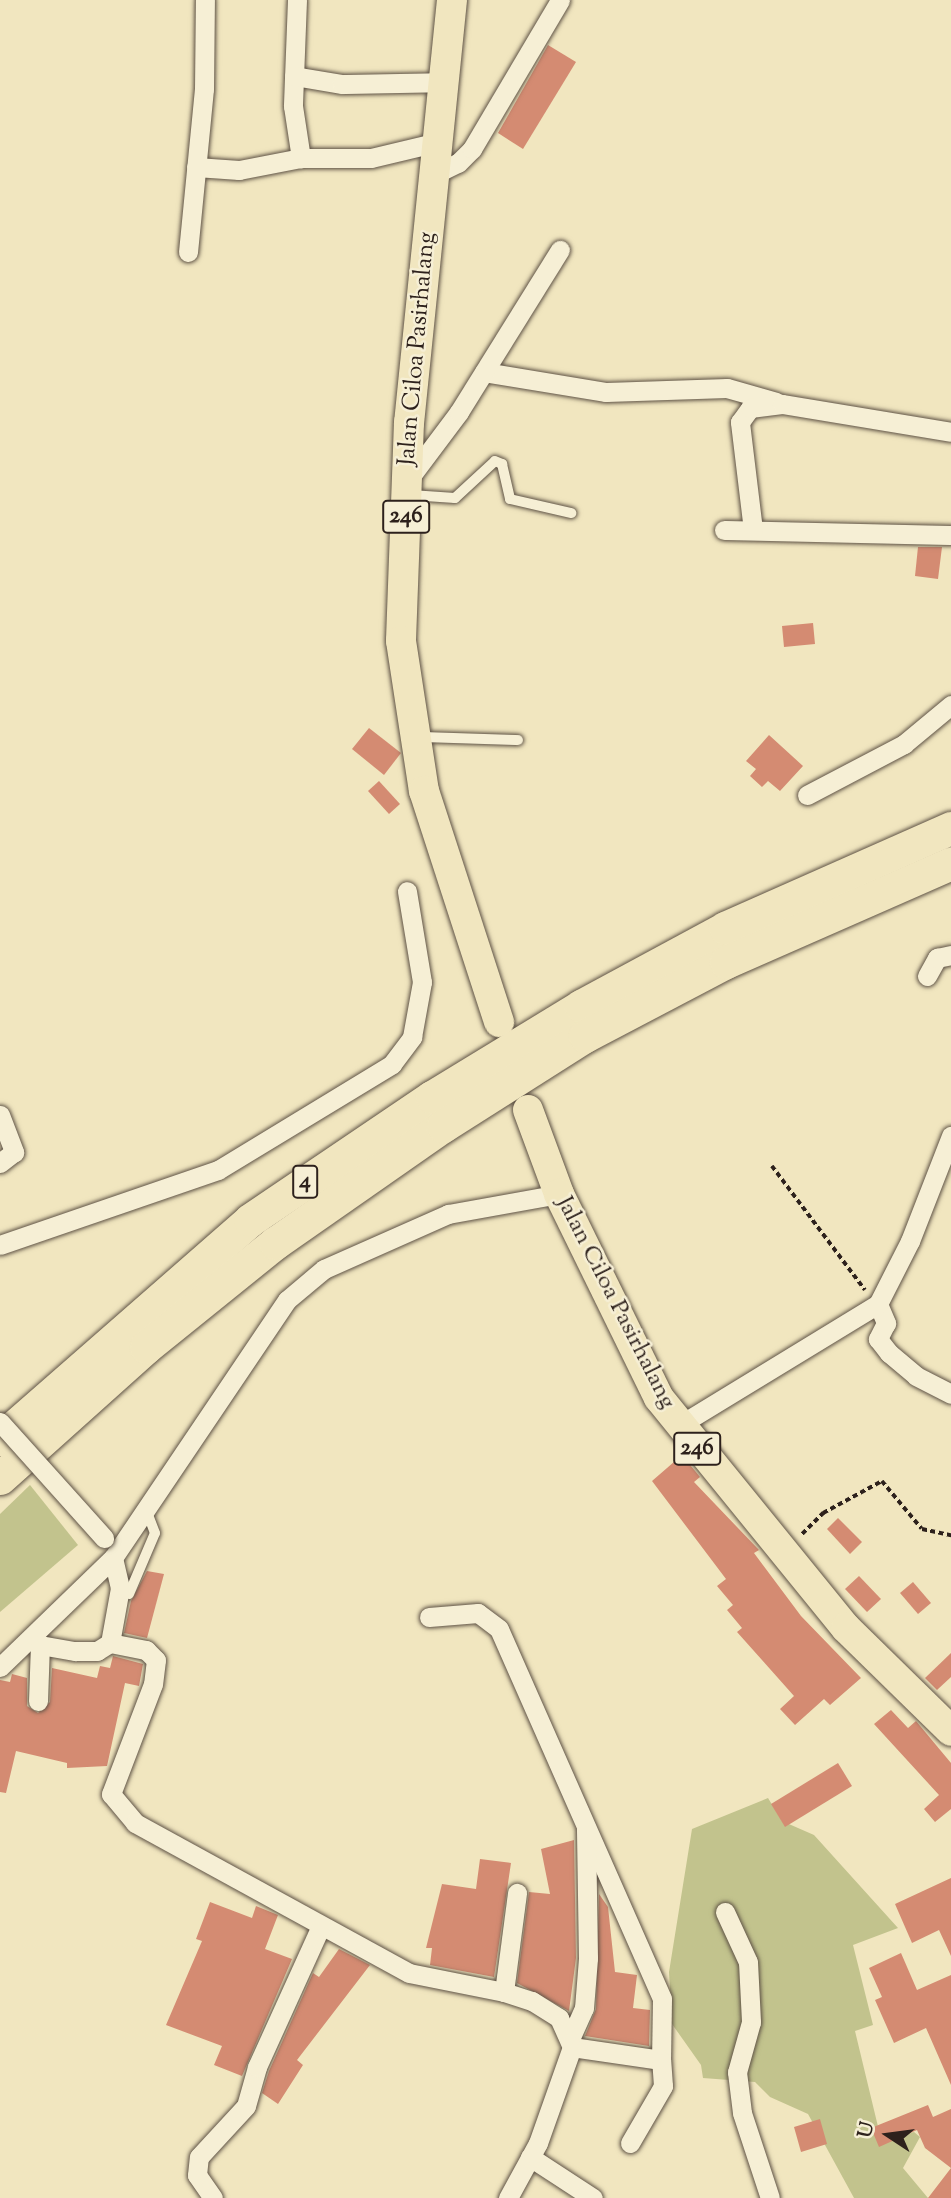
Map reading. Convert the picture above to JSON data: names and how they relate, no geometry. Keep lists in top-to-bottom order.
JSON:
{
  "streets": {
    "highway": ["4"],
    "main road": ["Jalan Ciloa Pasirhalang", "246"]
  },
  "north": "left"
}
